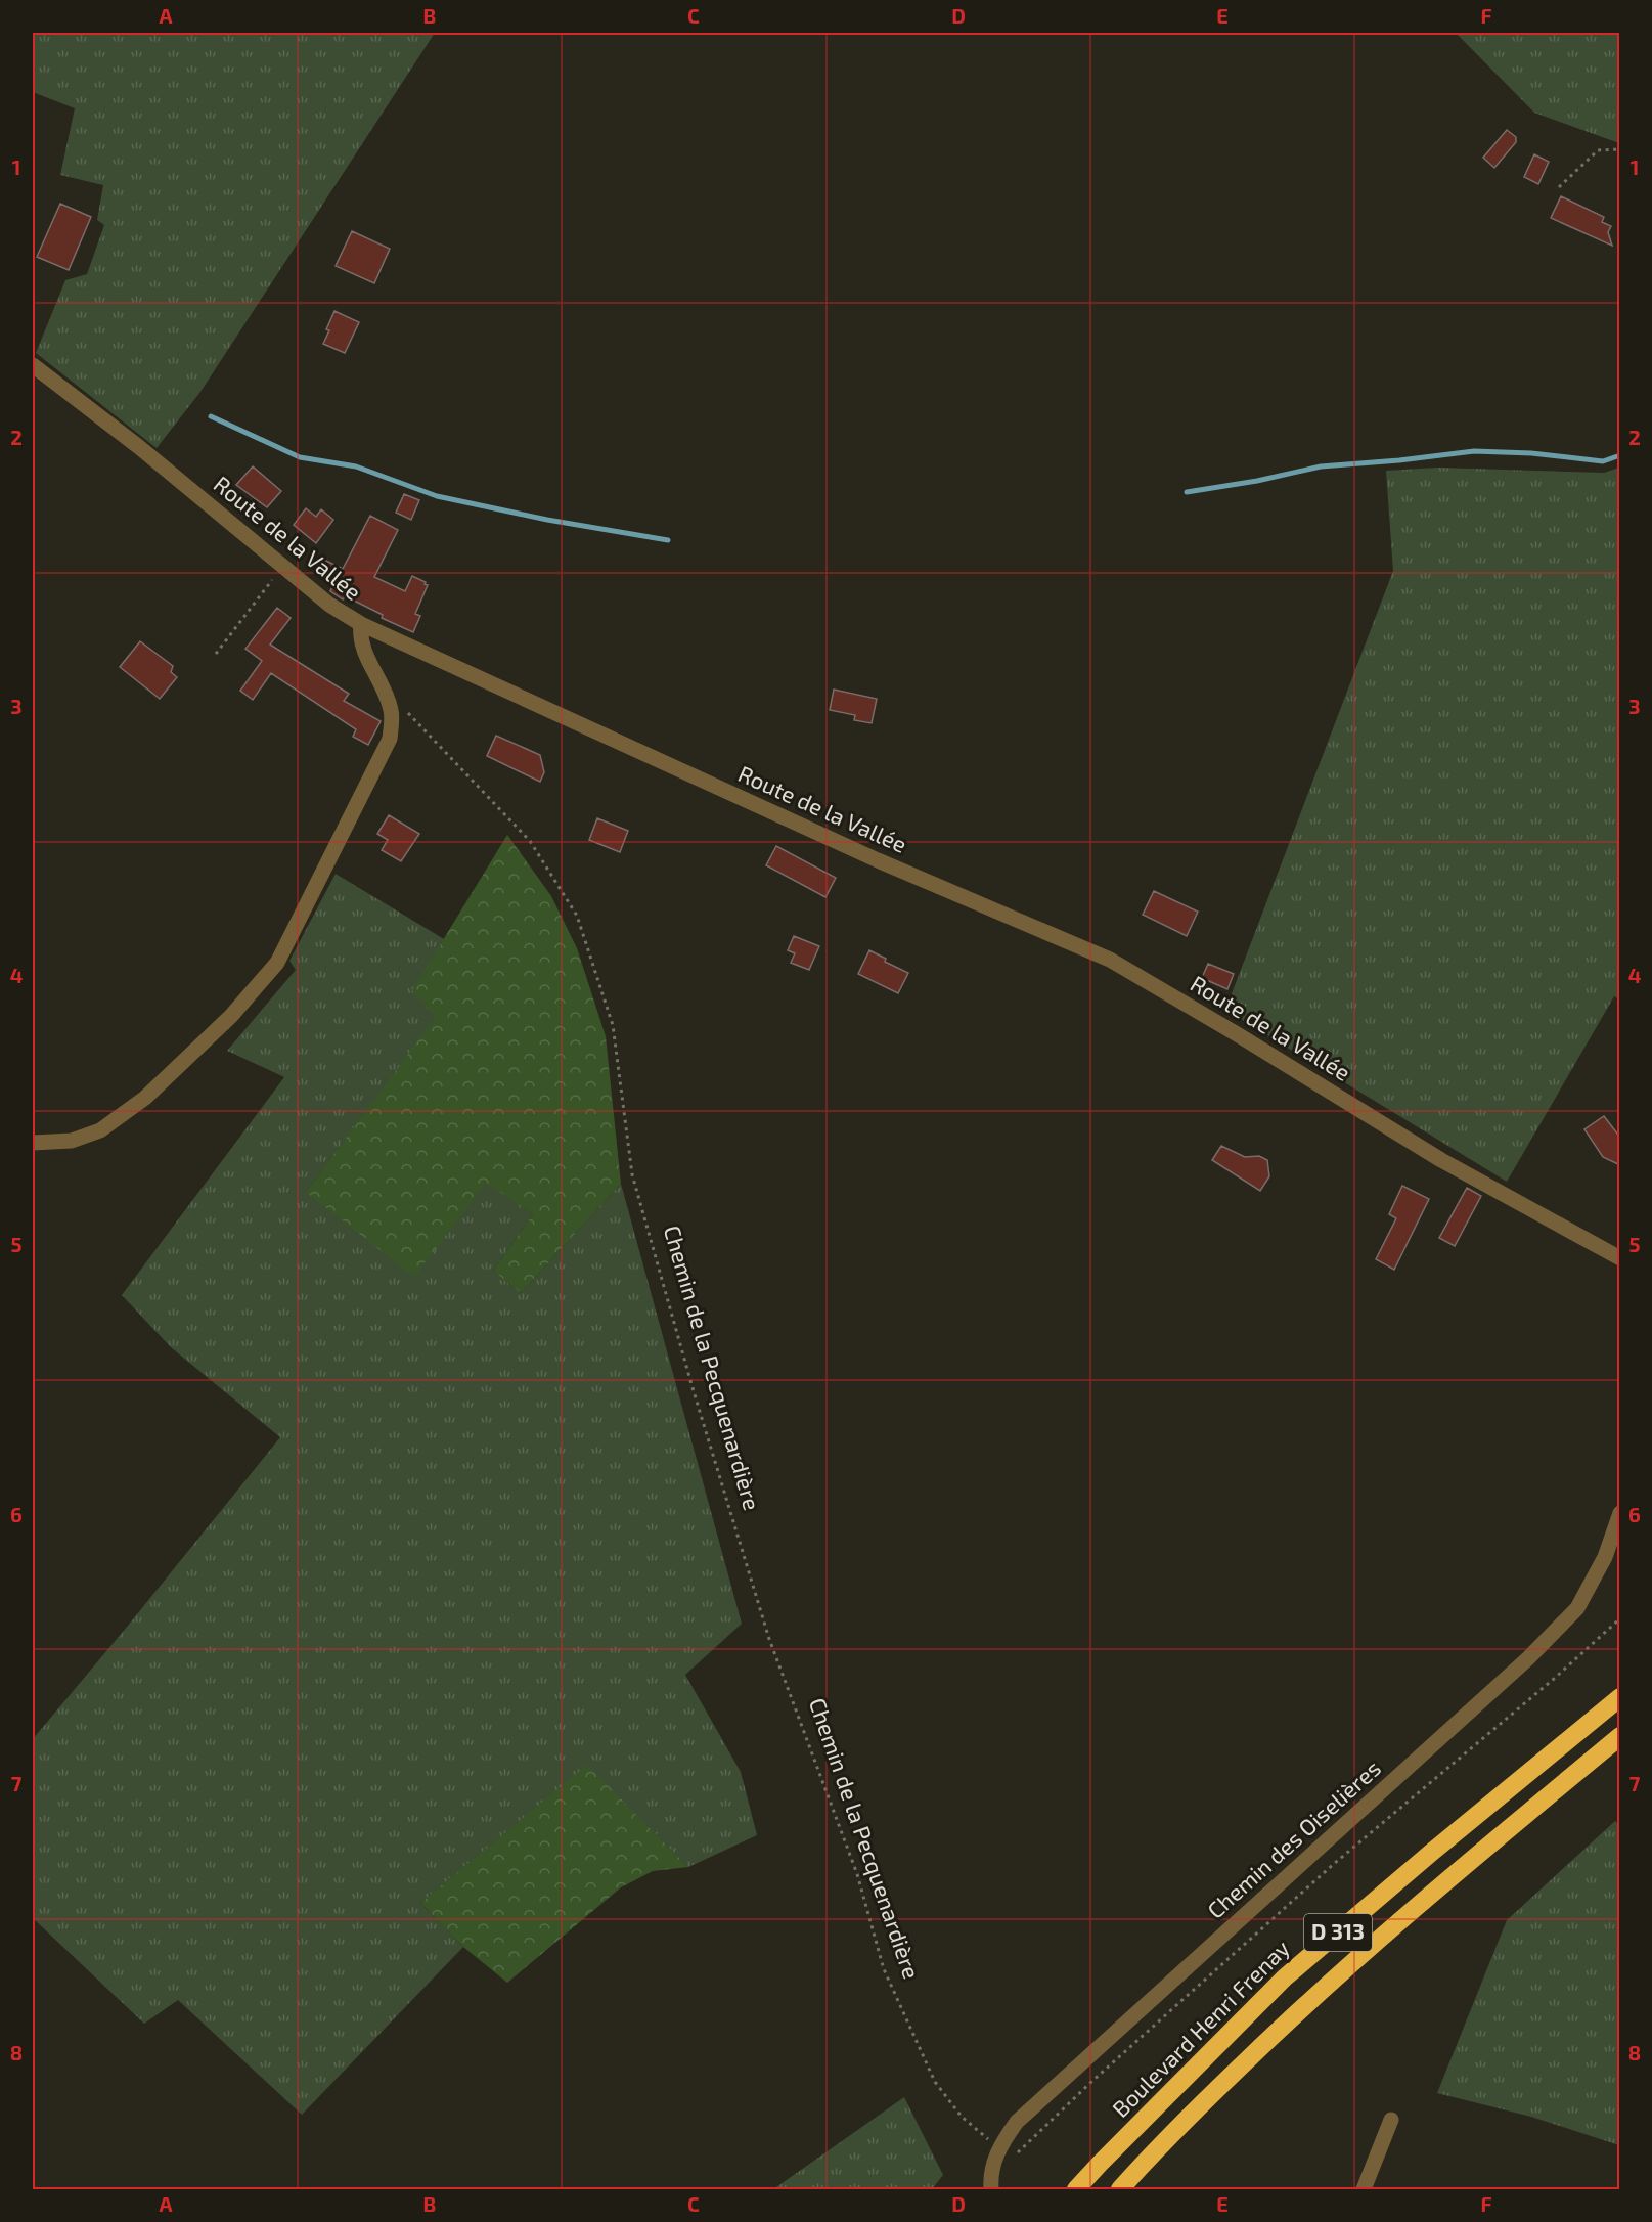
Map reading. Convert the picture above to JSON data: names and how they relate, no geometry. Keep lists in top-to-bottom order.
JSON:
{
  "streets": {
    "highway": ["D 313", "Boulevard Henri Frenay"],
    "street": ["Route de la Vallée", "Chemin des Oiselières"],
    "path": ["Chemin de la Pecquenardière"]
  },
  "crossings": [
    ["Chemin de la Pecquenardière", "Chemin des Oiselières"]
  ],
  "grid": {
    "columns": [
      "A",
      "B",
      "C",
      "D",
      "E",
      "F"
    ],
    "rows": [
      "1",
      "2",
      "3",
      "4",
      "5",
      "6",
      "7",
      "8"
    ]
  }
}
